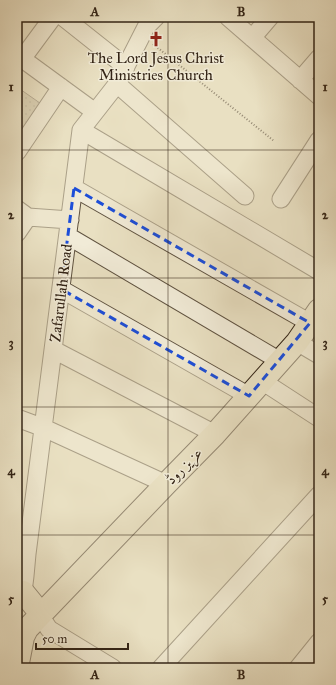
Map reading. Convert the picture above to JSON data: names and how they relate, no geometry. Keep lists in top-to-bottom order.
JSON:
{
  "streets": {
    "main road": ["عزیز روڈ"],
    "street": ["Zafarullah Road"]
  },
  "places": {
    "church": ["The Lord Jesus Christ Ministries Church"]
  },
  "scale_bar": "50 m",
  "grid": {
    "columns": ["A", "B"],
    "rows": [
      "1",
      "2",
      "3",
      "4",
      "5"
    ]
  }
}
